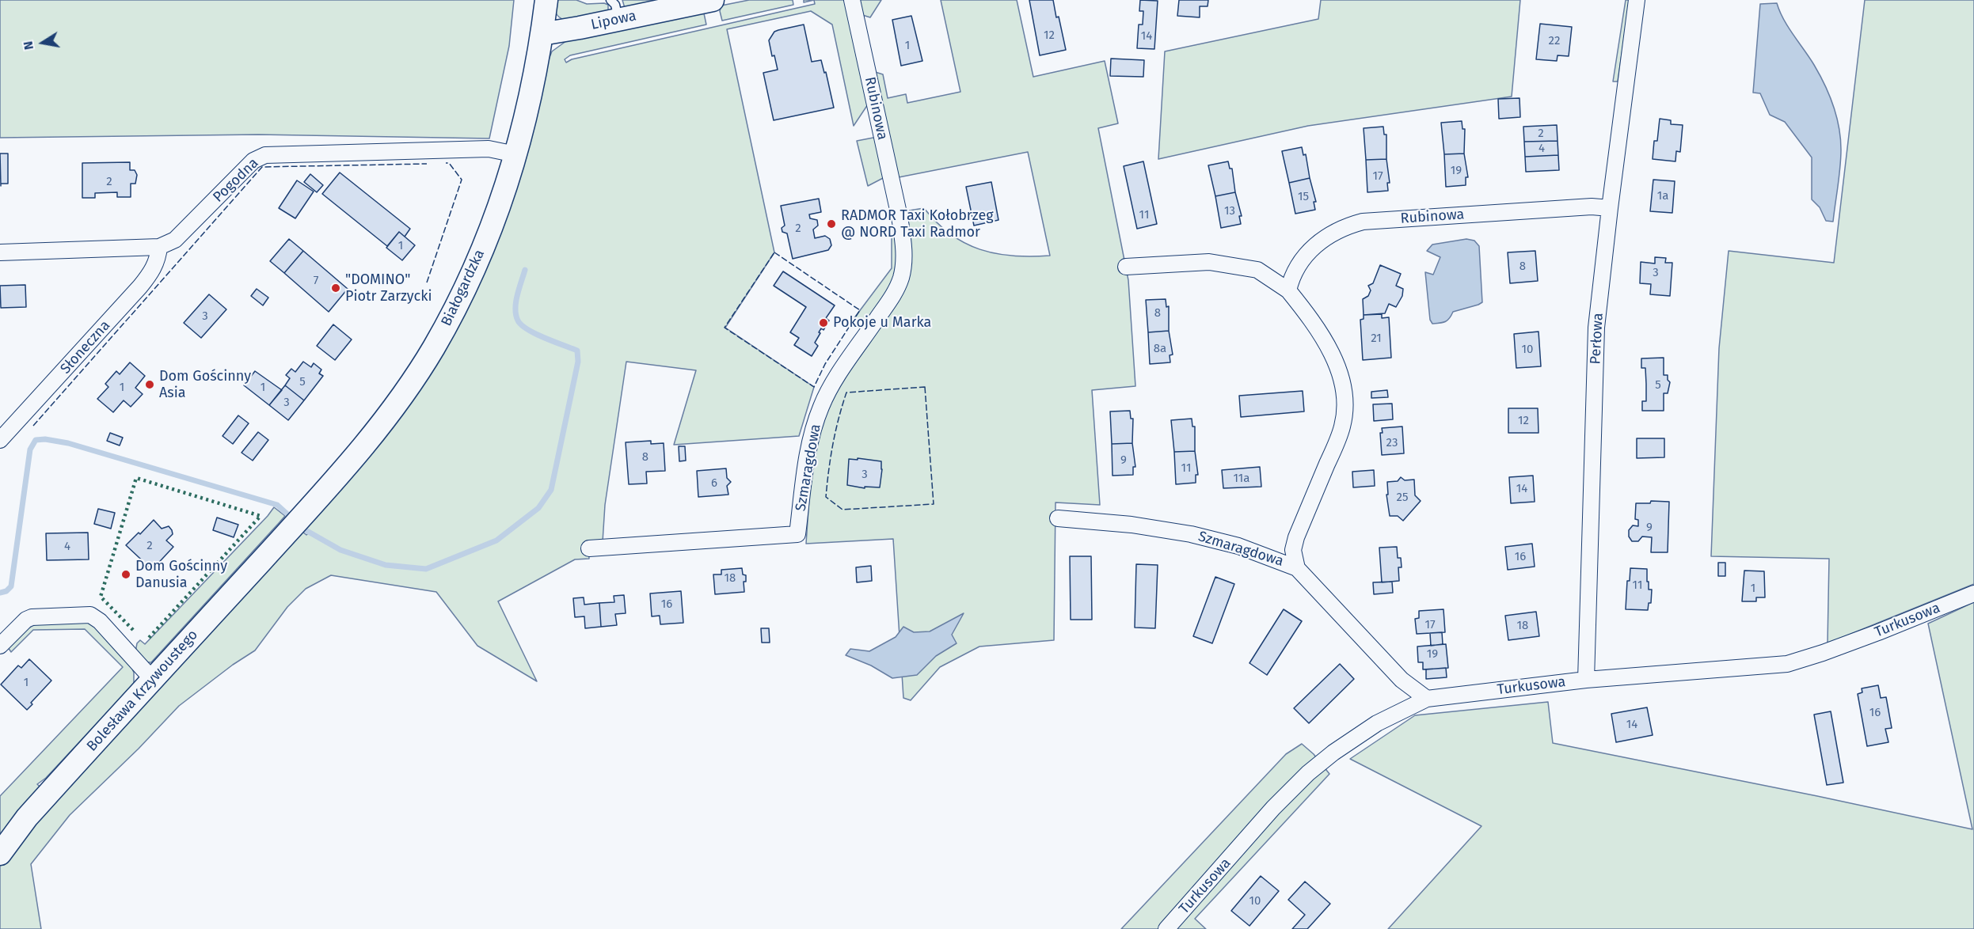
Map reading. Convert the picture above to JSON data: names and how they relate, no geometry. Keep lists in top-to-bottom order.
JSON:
{
  "streets": {
    "main road": ["Lipowa", "Białogardzka", "Bolesława Krzywoustego"],
    "street": [
      "Rubinowa",
      "Pogodna",
      "Perłowa",
      "Słoneczna",
      "Szmaragdowa",
      "Turkusowa"
    ]
  },
  "crossings": [
    ["Lipowa", "Białogardzka"],
    ["Rubinowa", "Perłowa"],
    ["Rubinowa", "Szmaragdowa"],
    ["Pogodna", "Białogardzka"],
    ["Pogodna", "Słoneczna"],
    ["Białogardzka", "Bolesława Krzywoustego"],
    ["Perłowa", "Turkusowa"],
    ["Szmaragdowa", "Turkusowa"]
  ],
  "places": [
    "RADMOR Taxi Kołobrzeg @ NORD Taxi Radmor",
    "\"DOMINO\" Piotr Zarzycki",
    "Pokoje u Marka",
    "Dom Gościnny Asia",
    "Dom Gościnny Danusia"
  ],
  "house_numbers": [
    "12",
    "14",
    "22",
    "1",
    "2",
    "4",
    "19",
    "17",
    "2",
    "1a",
    "15",
    "13",
    "11",
    "2",
    "1",
    "8",
    "3",
    "7",
    "8",
    "3",
    "21",
    "8a",
    "10",
    "5",
    "5",
    "1",
    "1",
    "3",
    "12",
    "23",
    "8",
    "9",
    "11",
    "3",
    "11a",
    "6",
    "14",
    "25",
    "9",
    "2",
    "4",
    "16",
    "18",
    "11",
    "1",
    "16",
    "17",
    "18",
    "19",
    "1",
    "16",
    "14",
    "10"
  ],
  "north": "left"
}
